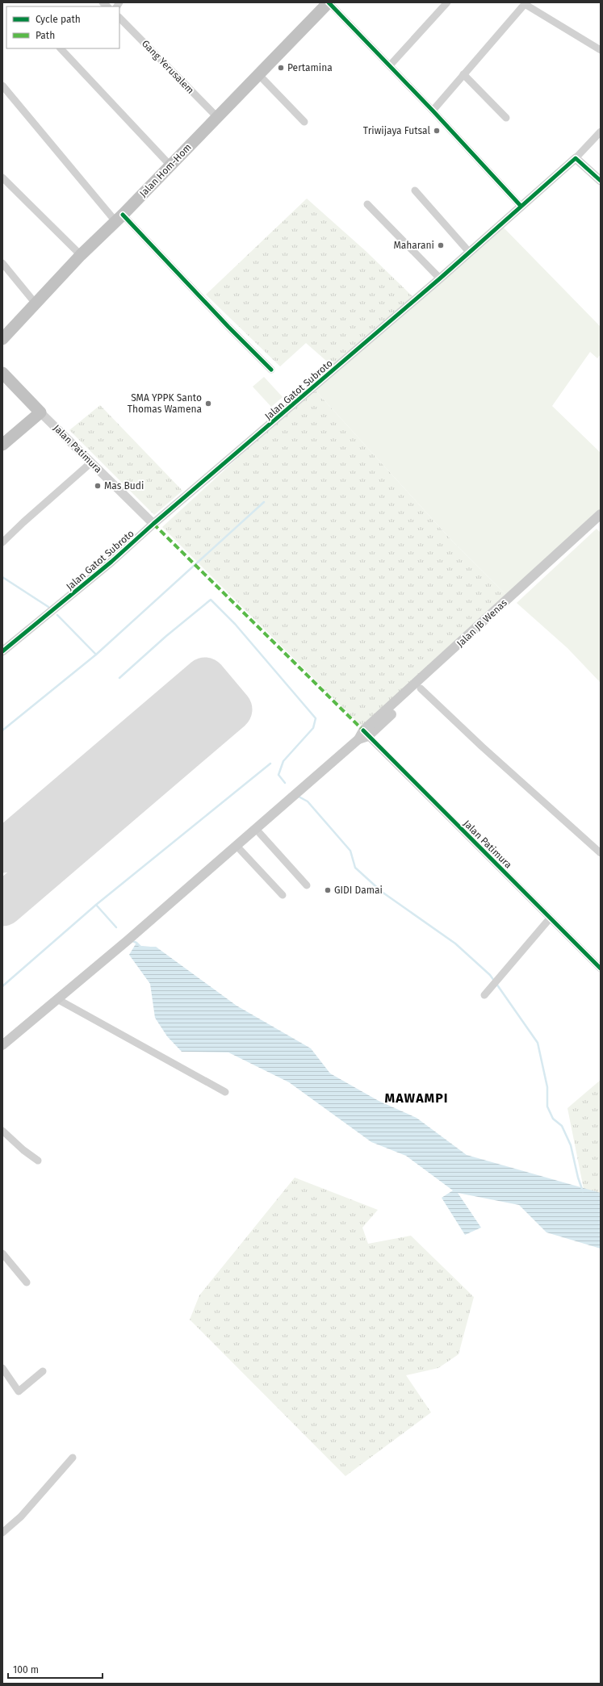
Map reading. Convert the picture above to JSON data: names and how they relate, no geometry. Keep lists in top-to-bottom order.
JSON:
{
  "streets": {
    "highway": ["Jalan Hom-Hom", "Jalan Patimura"],
    "main road": ["Jalan JB Wenas"],
    "street": ["Gang Yerusalem", "Jalan Gatot Subroto"]
  },
  "crossings": [
    ["Gang Yerusalem", "Jalan Hom-Hom"],
    ["Jalan Gatot Subroto", "Jalan Patimura"],
    ["Jalan Patimura", "Jalan JB Wenas"]
  ],
  "districts": ["MAWAMPI"],
  "places": [
    "Pertamina",
    "Triwijaya Futsal",
    "Maharani",
    "SMA YPPK Santo Thomas Wamena",
    "Mas Budi",
    "GIDI Damai"
  ],
  "legend": ["Cycle path", "Path"],
  "scale_bar": "100 m"
}
